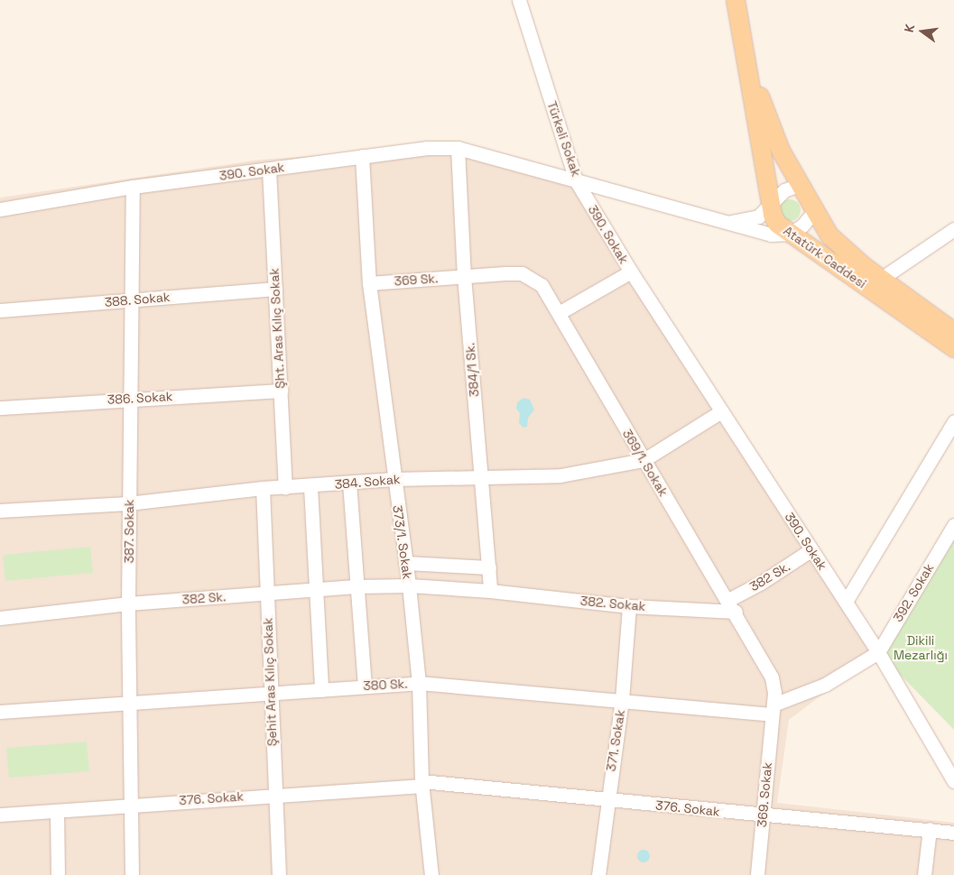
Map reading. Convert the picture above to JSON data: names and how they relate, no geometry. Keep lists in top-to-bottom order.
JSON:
{
  "streets": {
    "main road": ["Atatürk Caddesi"],
    "street": [
      "Türkeli Sokak",
      "390. Sokak",
      "369 Sk.",
      "388. Sokak",
      "Şht. Aras Kılıç Sokak",
      "384/1 Sk.",
      "386. Sokak",
      "369/1. Sokak",
      "384. Sokak",
      "387. Sokak",
      "373/1. Sokak",
      "382 Sk.",
      "392. Sokak",
      "382. Sokak",
      "Şehit Aras Kılıç Sokak",
      "380 Sk.",
      "371. Sokak",
      "369. Sokak",
      "376. Sokak"
    ]
  },
  "crossings": [
    ["Türkeli Sokak", "390. Sokak"],
    ["Türkeli Sokak", "Atatürk Caddesi"],
    ["390. Sokak", "Şht. Aras Kılıç Sokak"],
    ["390. Sokak", "384/1 Sk."],
    ["390. Sokak", "384. Sokak"],
    ["390. Sokak", "387. Sokak"],
    ["390. Sokak", "373/1. Sokak"],
    ["390. Sokak", "382 Sk."],
    ["390. Sokak", "392. Sokak"],
    ["369 Sk.", "384/1 Sk."],
    ["369 Sk.", "369/1. Sokak"],
    ["369 Sk.", "373/1. Sokak"],
    ["388. Sokak", "Şht. Aras Kılıç Sokak"],
    ["388. Sokak", "387. Sokak"],
    ["Şht. Aras Kılıç Sokak", "386. Sokak"],
    ["Şht. Aras Kılıç Sokak", "384. Sokak"],
    ["384/1 Sk.", "369/1. Sokak"],
    ["384/1 Sk.", "384. Sokak"],
    ["384/1 Sk.", "382. Sokak"],
    ["386. Sokak", "387. Sokak"],
    ["369/1. Sokak", "384. Sokak"],
    ["369/1. Sokak", "382 Sk."],
    ["369/1. Sokak", "392. Sokak"],
    ["369/1. Sokak", "382. Sokak"],
    ["369/1. Sokak", "380 Sk."],
    ["369/1. Sokak", "369. Sokak"],
    ["384. Sokak", "387. Sokak"],
    ["384. Sokak", "373/1. Sokak"],
    ["384. Sokak", "Şehit Aras Kılıç Sokak"],
    ["387. Sokak", "382 Sk."],
    ["387. Sokak", "380 Sk."],
    ["387. Sokak", "376. Sokak"],
    ["373/1. Sokak", "382 Sk."],
    ["373/1. Sokak", "382. Sokak"],
    ["373/1. Sokak", "380 Sk."],
    ["373/1. Sokak", "376. Sokak"],
    ["382 Sk.", "382. Sokak"],
    ["382 Sk.", "Şehit Aras Kılıç Sokak"],
    ["392. Sokak", "380 Sk."],
    ["392. Sokak", "369. Sokak"],
    ["382. Sokak", "371. Sokak"],
    ["Şehit Aras Kılıç Sokak", "380 Sk."],
    ["Şehit Aras Kılıç Sokak", "376. Sokak"],
    ["380 Sk.", "371. Sokak"],
    ["380 Sk.", "369. Sokak"],
    ["371. Sokak", "376. Sokak"],
    ["369. Sokak", "376. Sokak"]
  ],
  "parks": ["Dikili Mezarlığı"],
  "north": "left"
}
